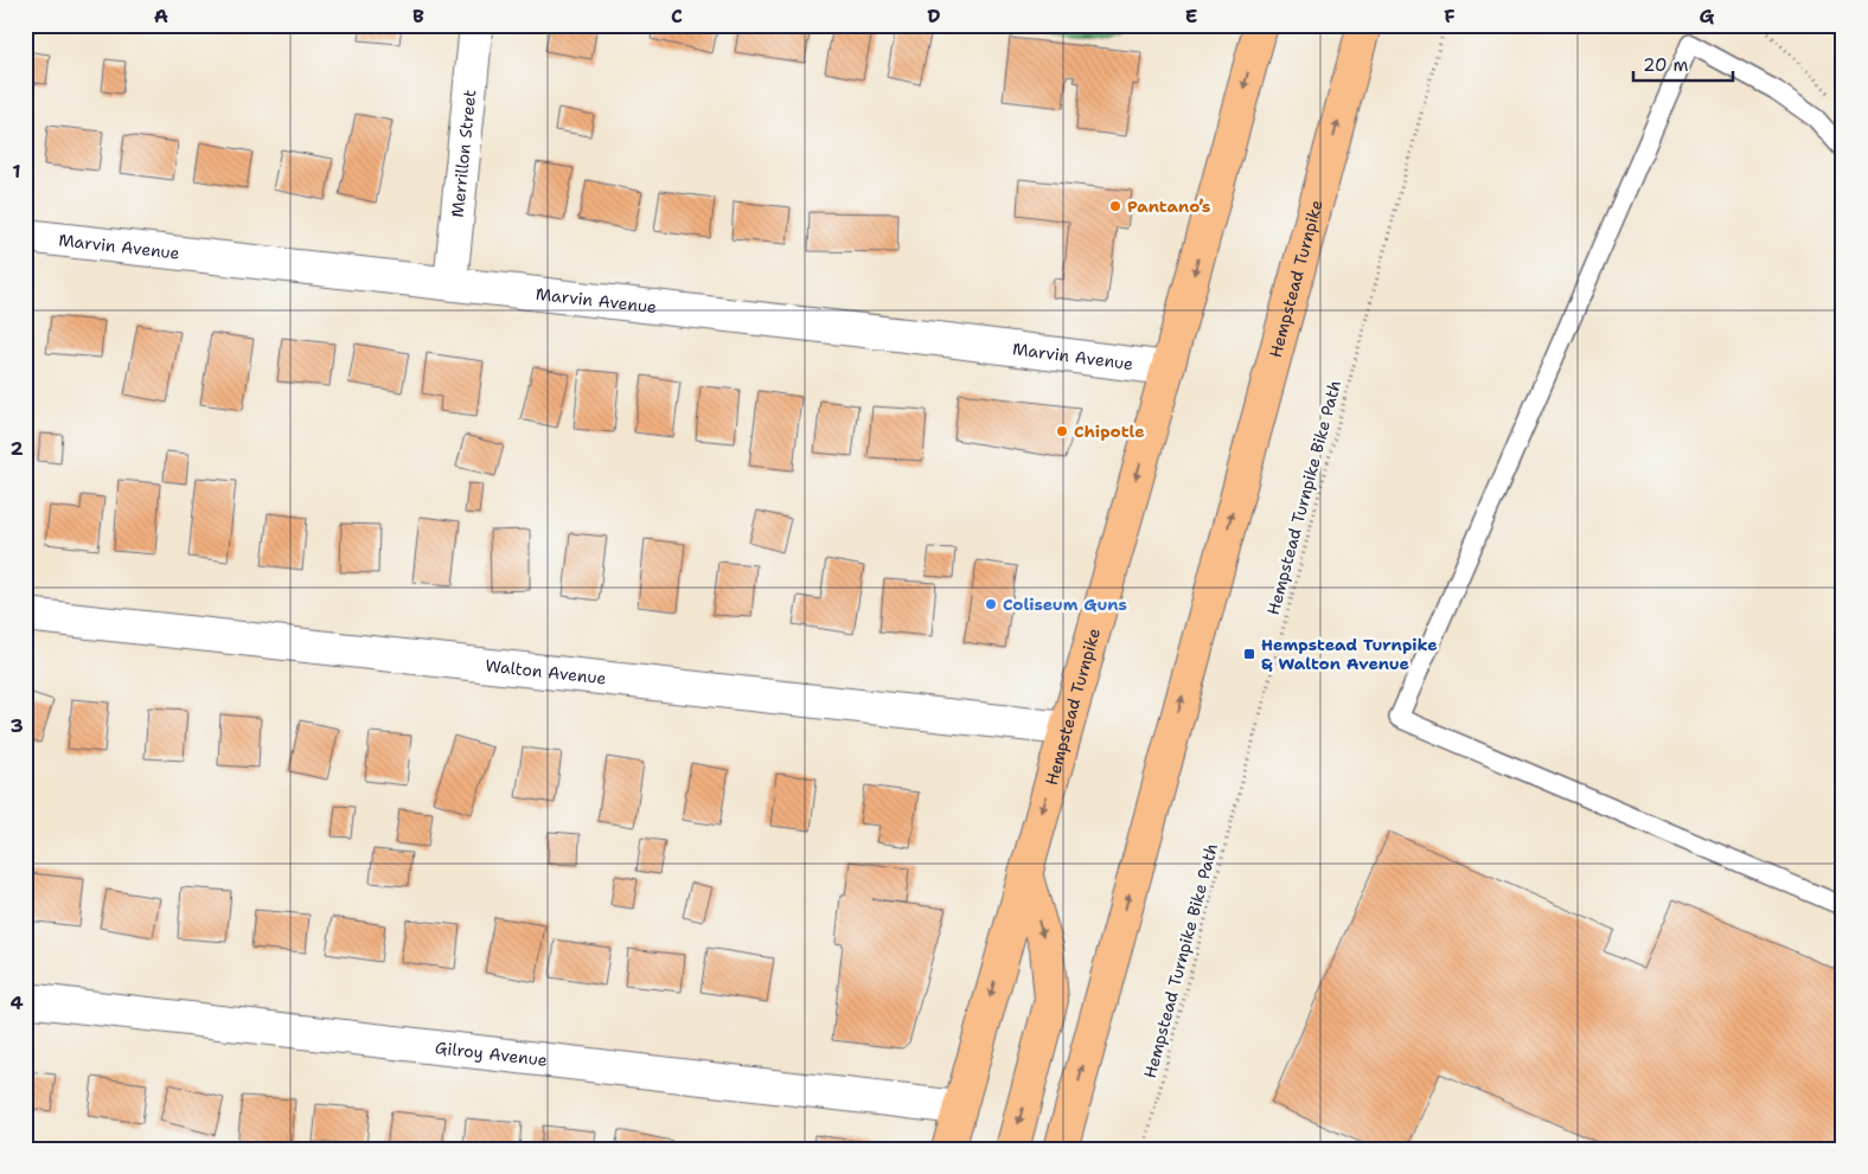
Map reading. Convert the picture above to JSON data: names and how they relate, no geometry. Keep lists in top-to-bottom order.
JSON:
{
  "streets": {
    "main road": ["Hempstead Turnpike"],
    "street": [
      "Merrillon Street",
      "Marvin Avenue",
      "Walton Avenue",
      "Gilroy Avenue"
    ],
    "path": ["Hempstead Turnpike Bike Path"]
  },
  "crossings": [
    ["Merrillon Street", "Marvin Avenue"],
    ["Marvin Avenue", "Hempstead Turnpike"],
    ["Hempstead Turnpike", "Walton Avenue"],
    ["Hempstead Turnpike", "Gilroy Avenue"]
  ],
  "places": {
    "other": ["Pantano’s", "Chipotle", "Coliseum Guns"],
    "transit": ["Hempstead Turnpike & Walton Avenue"]
  },
  "scale_bar": "20 m",
  "grid": {
    "columns": [
      "A",
      "B",
      "C",
      "D",
      "E",
      "F",
      "G"
    ],
    "rows": [
      "1",
      "2",
      "3",
      "4"
    ]
  }
}
